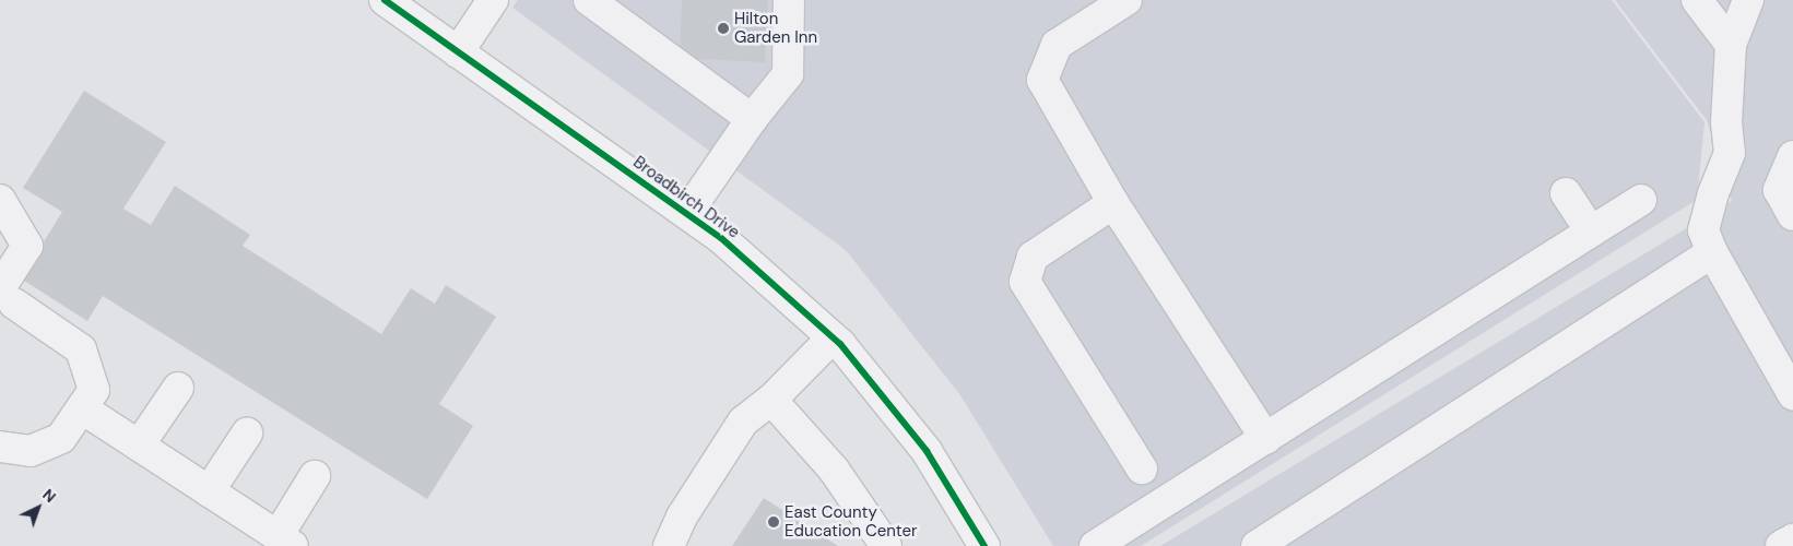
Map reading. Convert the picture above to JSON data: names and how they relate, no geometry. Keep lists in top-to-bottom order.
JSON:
{
  "streets": {
    "street": ["Broadbirch Drive"]
  },
  "places": ["Hilton Garden Inn", "East County Education Center"],
  "north": "top right"
}
